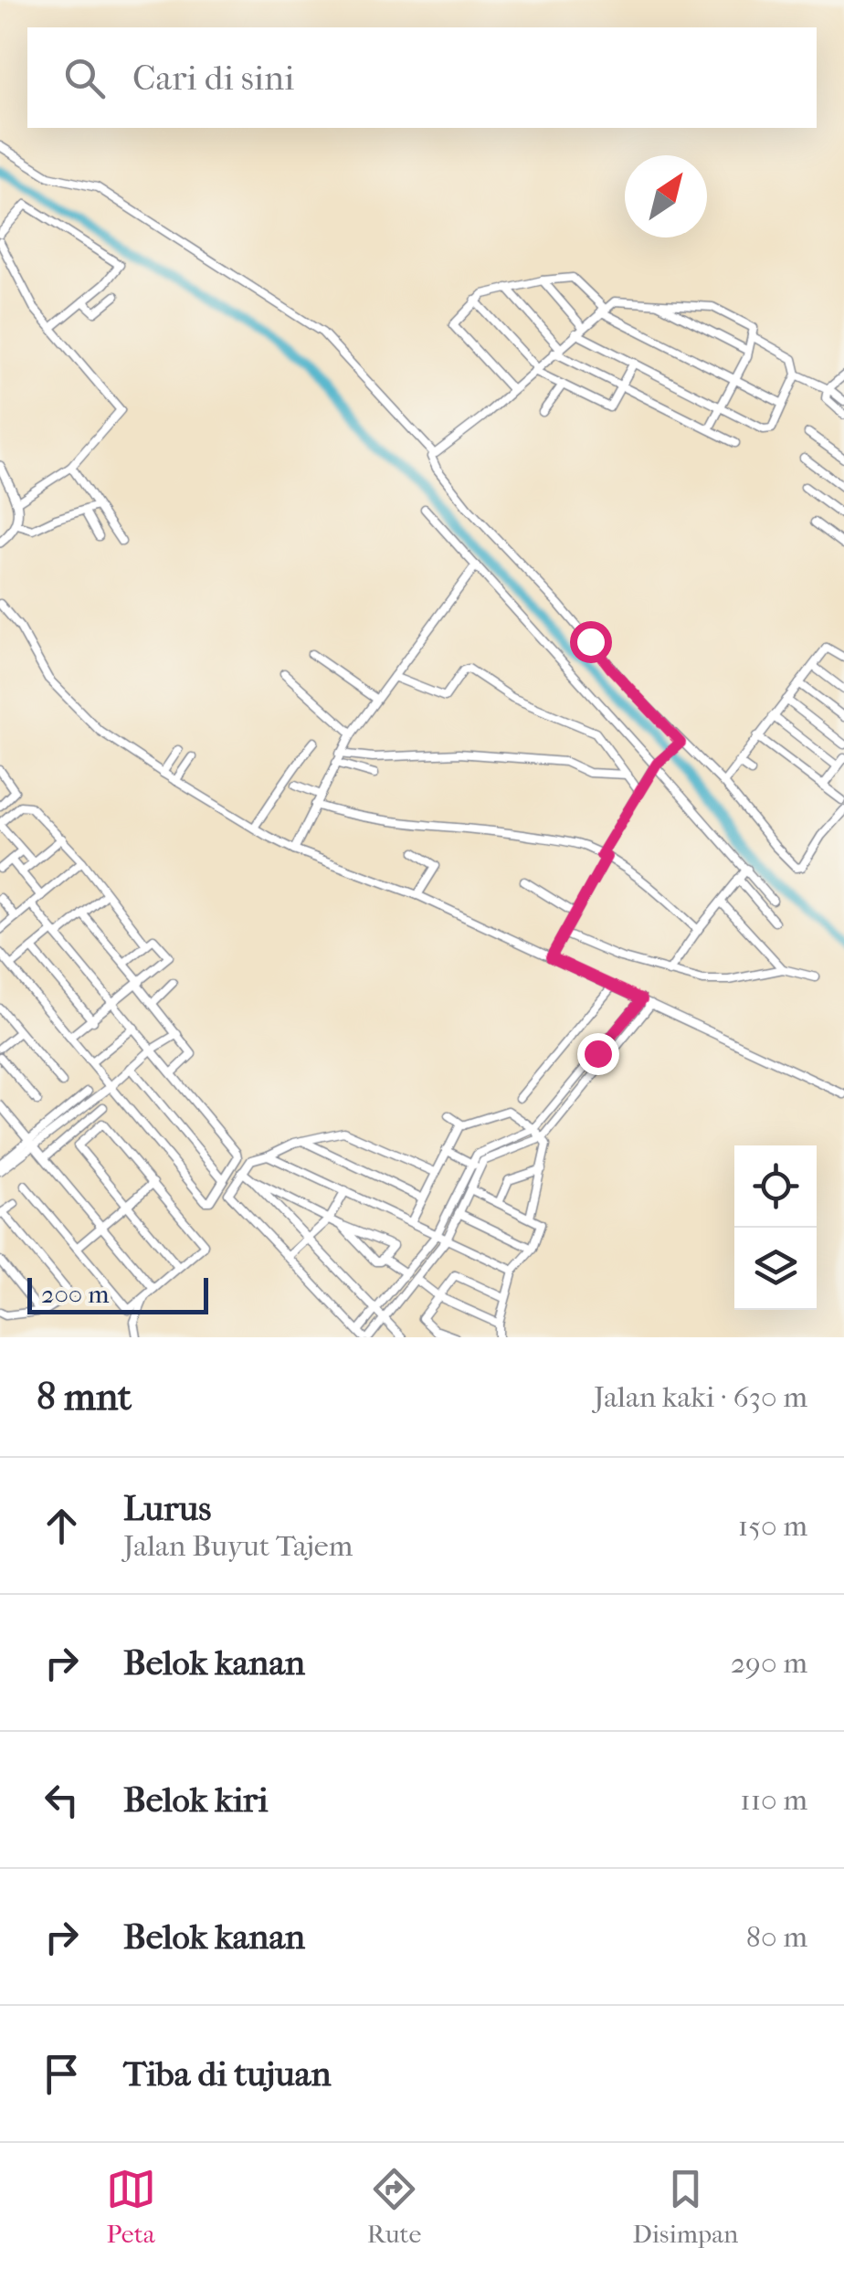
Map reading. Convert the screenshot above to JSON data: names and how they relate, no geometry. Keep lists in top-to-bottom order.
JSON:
{
  "scale_bar": "200 m",
  "north": "top right",
  "page": {
    "search": "Cari di sini",
    "scale": "200 m",
    "heading": ["8 mnt", "Jalan kaki · 630 m"],
    "list": [
      ["Lurus", "Jalan Buyut Tajem", "150 m"],
      ["Belok kanan", "290 m"],
      ["Belok kiri", "110 m"],
      ["Belok kanan", "80 m"],
      "Tiba di tujuan"
    ],
    "nav": ["Peta", "Rute", "Disimpan"]
  }
}
